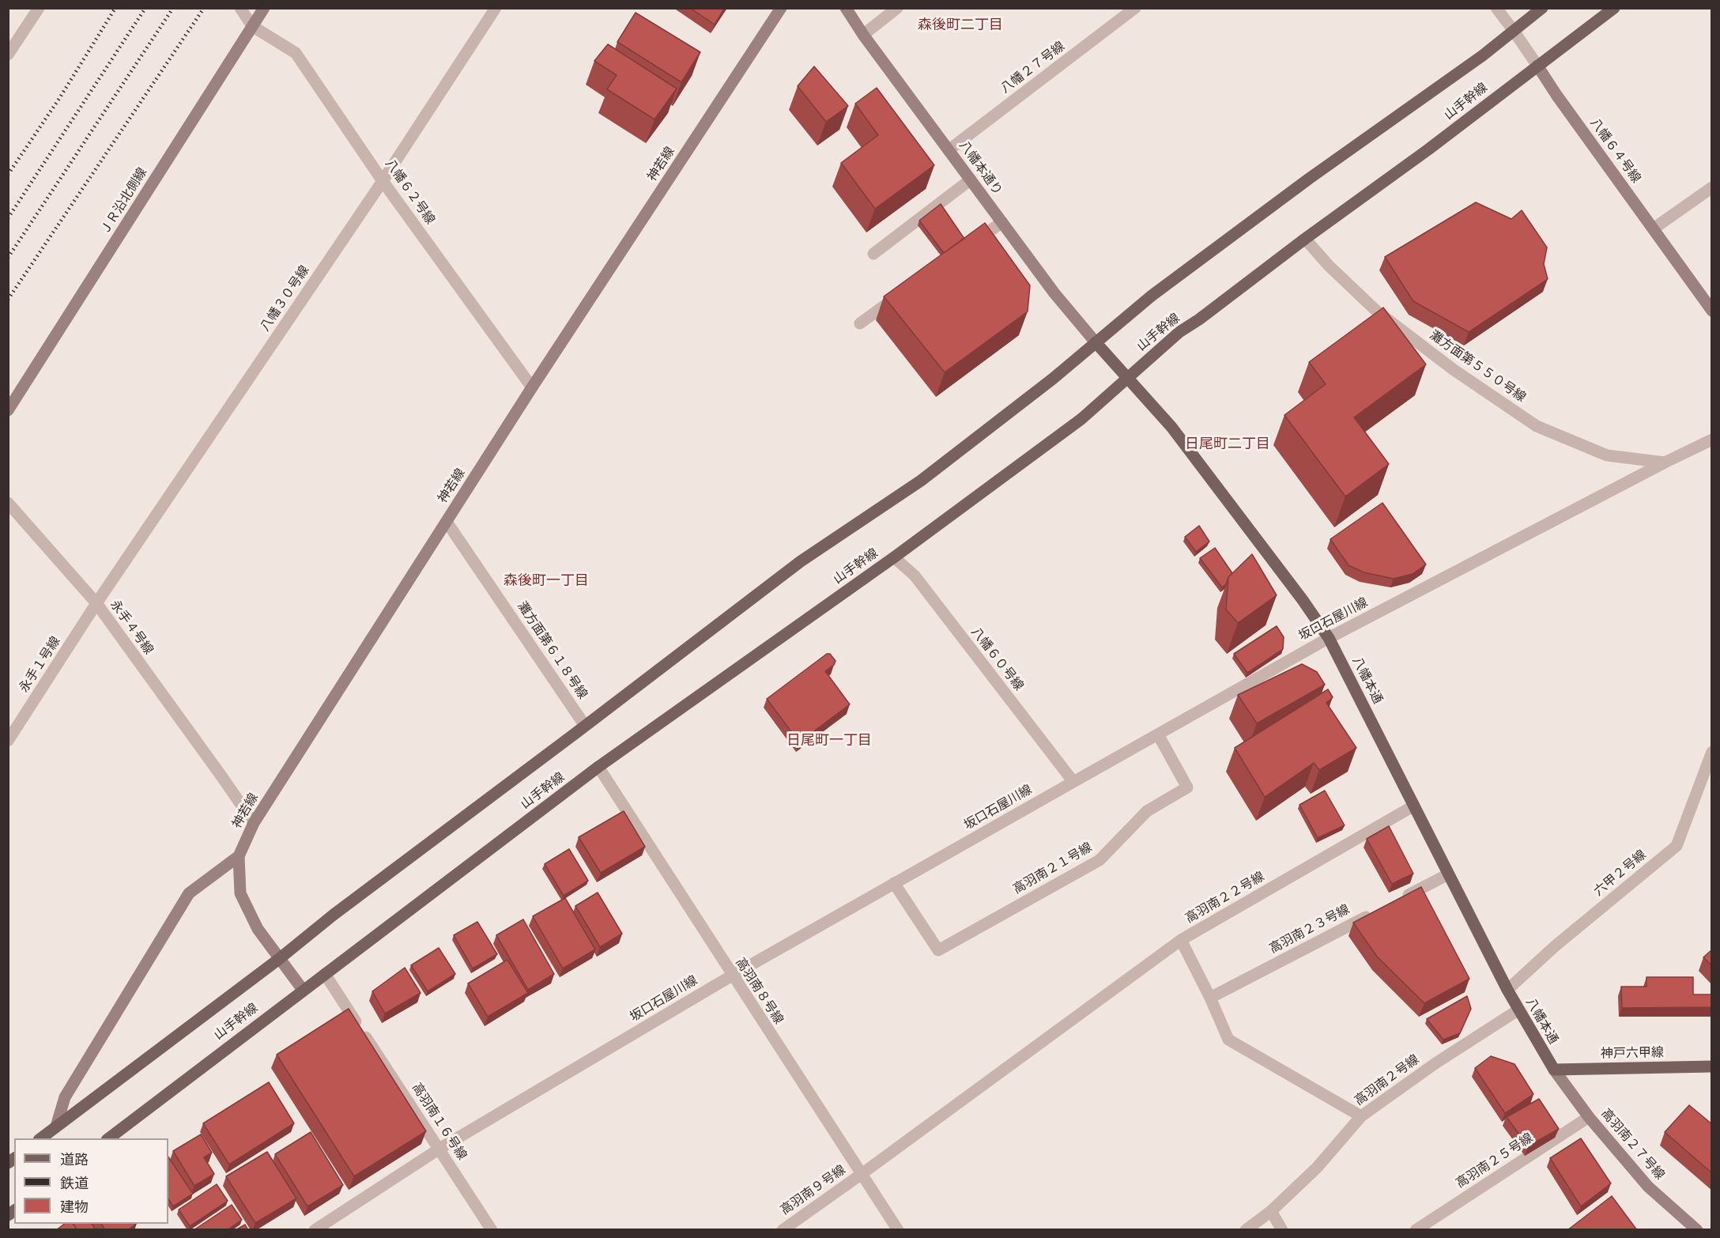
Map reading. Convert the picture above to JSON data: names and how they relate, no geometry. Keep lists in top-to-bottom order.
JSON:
{
  "streets": {
    "main road": ["山手幹線", "八幡本通", "神戸六甲線"],
    "street": [
      "八幡２７号線",
      "八幡６４号線",
      "神若線",
      "八幡本通り",
      "八幡６２号線",
      "ＪＲ沿北側線",
      "八幡３０号線",
      "灘方面第５５０号線",
      "坂口石屋川線",
      "永手４号線",
      "灘方面第６１８号線",
      "八幡６０号線",
      "永手１号線",
      "高羽南２１号線",
      "六甲２号線",
      "高羽南２２号線",
      "高羽南２３号線",
      "高羽南８号線",
      "高羽南２号線",
      "高羽南１６号線",
      "高羽南２７号線",
      "高羽南２５号線",
      "高羽南９号線"
    ]
  },
  "crossings": [
    ["八幡２７号線", "八幡本通り"],
    ["山手幹線", "八幡６４号線"],
    ["山手幹線", "神若線"],
    ["山手幹線", "八幡本通り"],
    ["山手幹線", "灘方面第５５０号線"],
    ["山手幹線", "灘方面第６１８号線"],
    ["山手幹線", "八幡６０号線"],
    ["山手幹線", "八幡本通"],
    ["山手幹線", "高羽南８号線"],
    ["山手幹線", "高羽南１６号線"],
    ["神若線", "八幡６２号線"],
    ["神若線", "永手４号線"],
    ["神若線", "灘方面第６１８号線"],
    ["八幡本通り", "八幡本通"],
    ["八幡６２号線", "ＪＲ沿北側線"],
    ["八幡６２号線", "八幡３０号線"],
    ["八幡３０号線", "永手４号線"],
    ["八幡３０号線", "永手１号線"],
    ["灘方面第５５０号線", "坂口石屋川線"],
    ["坂口石屋川線", "八幡６０号線"],
    ["坂口石屋川線", "八幡本通"],
    ["坂口石屋川線", "高羽南２１号線"],
    ["坂口石屋川線", "高羽南８号線"],
    ["坂口石屋川線", "高羽南１６号線"],
    ["永手４号線", "永手１号線"],
    ["八幡本通", "六甲２号線"],
    ["八幡本通", "高羽南２２号線"],
    ["八幡本通", "神戸六甲線"],
    ["八幡本通", "高羽南２号線"],
    ["八幡本通", "高羽南２７号線"],
    ["高羽南２２号線", "高羽南２３号線"],
    ["高羽南２２号線", "高羽南２号線"],
    ["高羽南２２号線", "高羽南９号線"],
    ["高羽南８号線", "高羽南９号線"],
    ["神戸六甲線", "高羽南２７号線"],
    ["高羽南２７号線", "高羽南２５号線"]
  ],
  "districts": [
    "森後町二丁目",
    "日尾町二丁目",
    "森後町一丁目",
    "日尾町一丁目"
  ],
  "legend": ["道路", "鉄道", "建物"]
}
